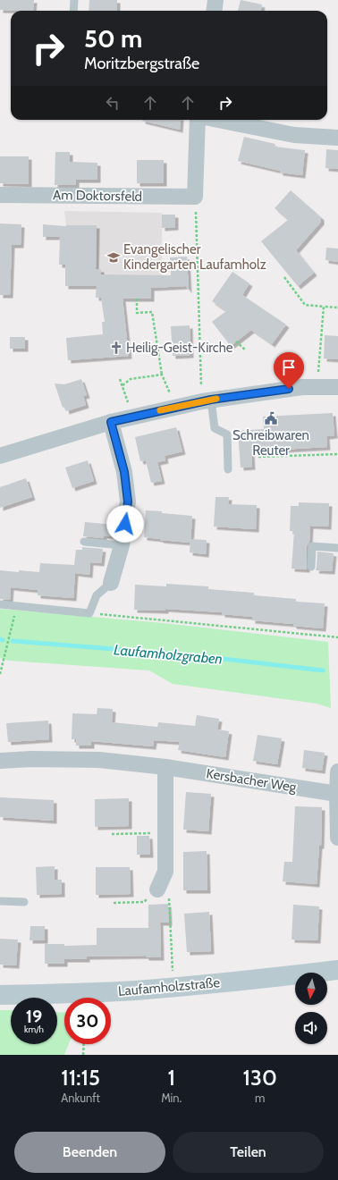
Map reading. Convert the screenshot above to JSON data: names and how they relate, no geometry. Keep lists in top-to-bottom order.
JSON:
{
  "streets": {
    "main road": ["Laufamholzstraße"],
    "street": ["Am Doktorsfeld", "Kersbacher Weg"]
  },
  "water": ["Laufamholzgraben"],
  "places": {
    "school or university": ["Evangelischer Kindergarten Laufamholz"],
    "church": ["Heilig-Geist-Kirche"],
    "public building": ["Schreibwaren Reuter"]
  },
  "north": "bottom",
  "page": {
    "turn": ["50 m", "Moritzbergstraße"],
    "speed": "19 km/h",
    "limit": "30",
    "eta": [
      "11:15",
      "Ankunft",
      "1",
      "Min.",
      "130",
      "m"
    ],
    "buttons": ["Beenden", "Teilen"]
  }
}
